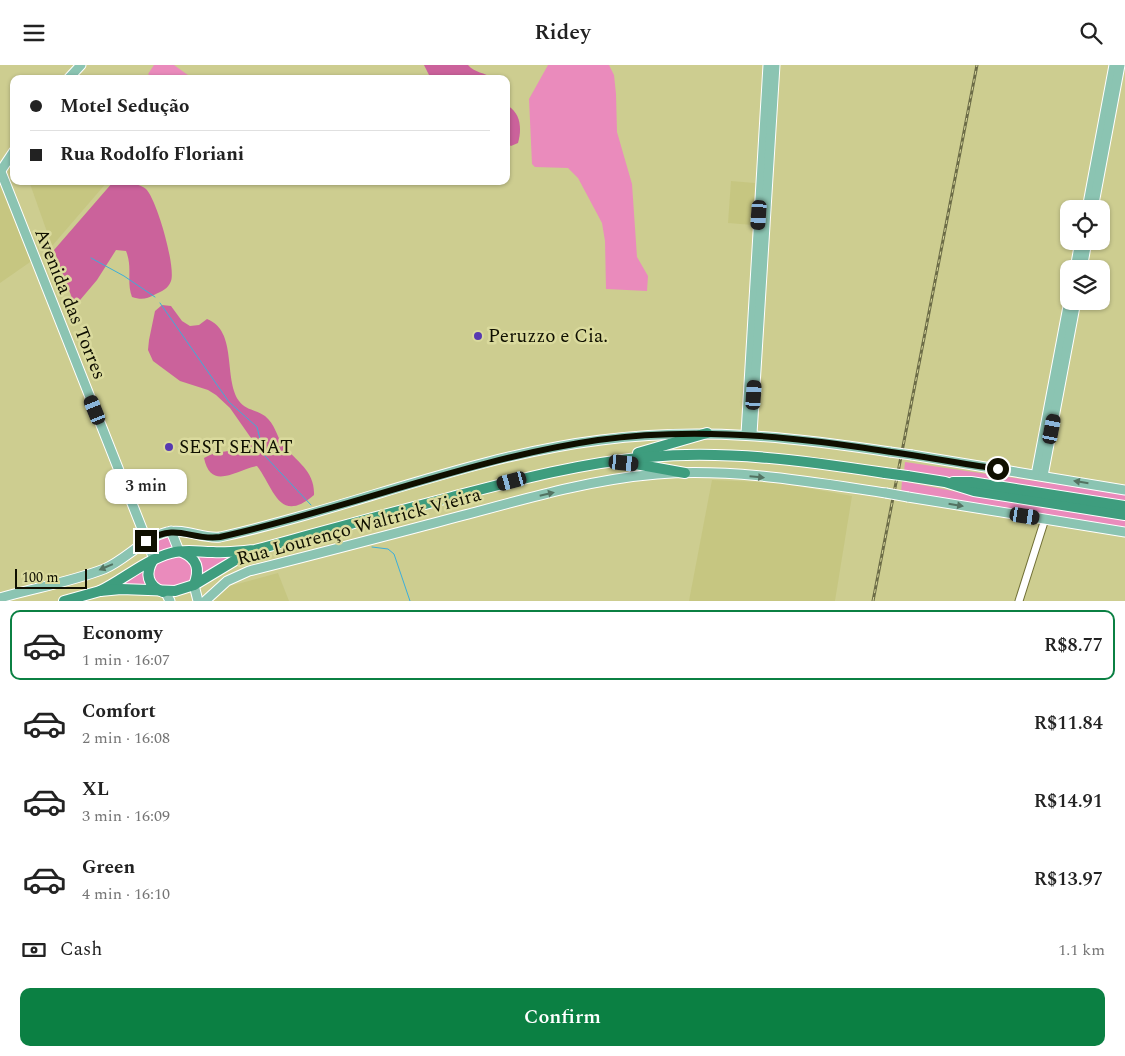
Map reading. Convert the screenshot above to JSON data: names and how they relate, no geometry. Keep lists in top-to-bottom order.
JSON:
{
  "streets": {
    "main road": ["Avenida das Torres", "Rua Lourenço Waltrick Vieira"]
  },
  "places": ["Peruzzo e Cia.", "SEST SENAT"],
  "scale_bar": "100 m",
  "page": {
    "header": "Ridey",
    "banner": ["Motel Sedução", "Rua Rodolfo Floriani"],
    "bubble": "3 min",
    "scale": "100 m",
    "list": [
      {
        "name": "Economy",
        "note": "1 min · 16:07",
        "value": "R$8.77"
      },
      {
        "name": "Comfort",
        "note": "2 min · 16:08",
        "value": "R$11.84"
      },
      {
        "name": "XL",
        "note": "3 min · 16:09",
        "value": "R$14.91"
      },
      {
        "name": "Green",
        "note": "4 min · 16:10",
        "value": "R$13.97"
      }
    ],
    "pay": ["Cash", "1.1 km"],
    "buttons": "Confirm"
  }
}
